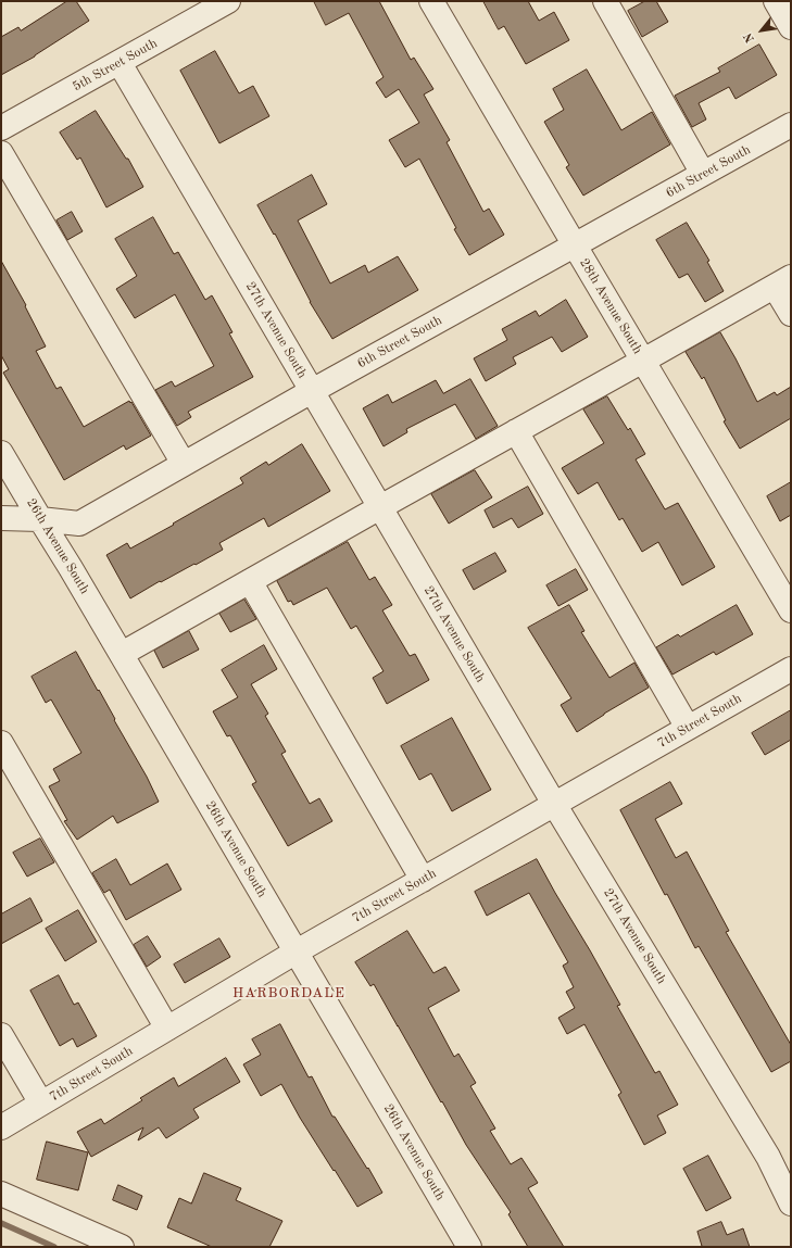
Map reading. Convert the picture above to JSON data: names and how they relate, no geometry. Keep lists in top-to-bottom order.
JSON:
{
  "streets": {
    "street": [
      "5th Street South",
      "6th Street South",
      "28th Avenue South",
      "27th Avenue South",
      "26th Avenue South",
      "7th Street South"
    ]
  },
  "crossings": [
    ["5th Street South", "27th Avenue South"],
    ["6th Street South", "28th Avenue South"],
    ["6th Street South", "27th Avenue South"],
    ["6th Street South", "26th Avenue South"],
    ["27th Avenue South", "7th Street South"],
    ["26th Avenue South", "7th Street South"]
  ],
  "districts": ["HARBORDALE"],
  "north": "bottom left"
}
